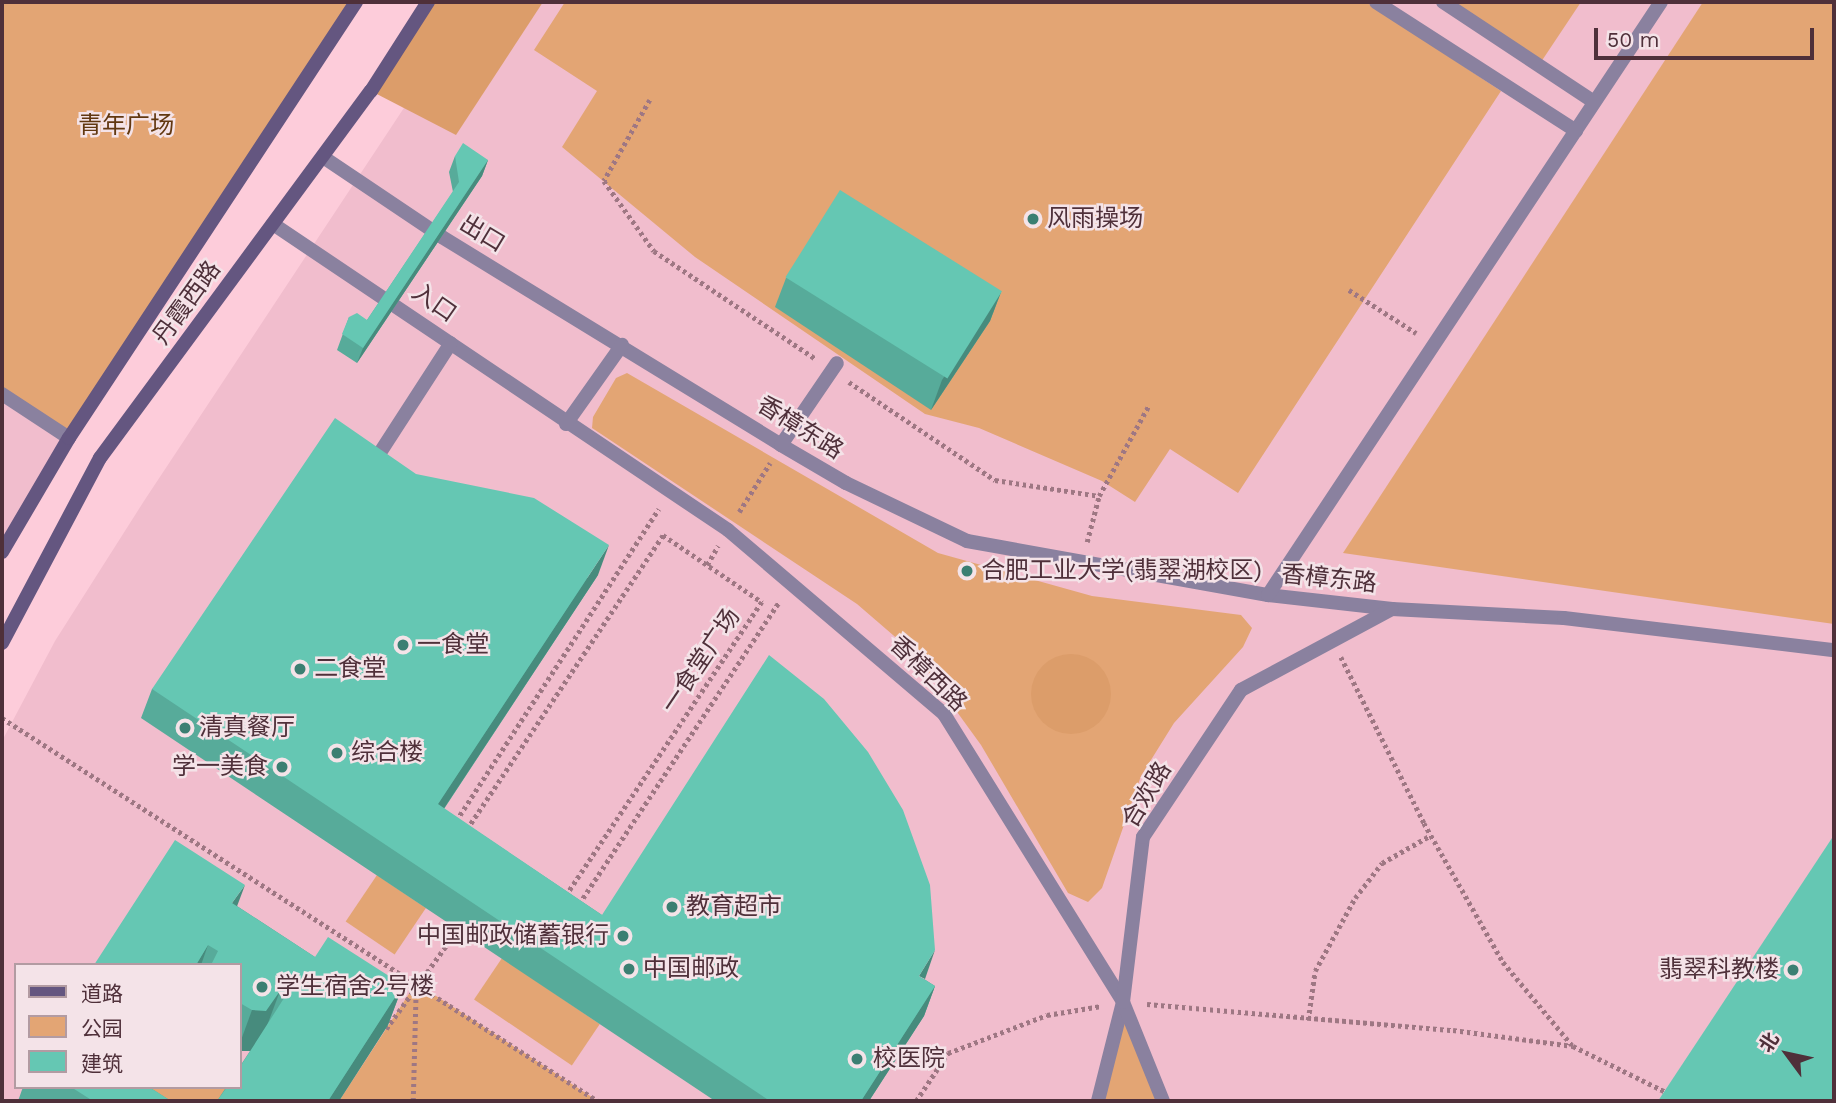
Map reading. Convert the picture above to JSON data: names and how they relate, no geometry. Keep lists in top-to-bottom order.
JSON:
{
  "streets": {
    "main road": ["丹霞西路"],
    "street": [
      "出口",
      "入口",
      "香樟东路",
      "香樟西路",
      "合欢路"
    ],
    "path": ["一食堂广场"]
  },
  "crossings": [
    ["出口", "丹霞西路"],
    ["出口", "香樟东路"],
    ["丹霞西路", "入口"],
    ["入口", "香樟西路"],
    ["香樟东路", "合欢路"],
    ["香樟西路", "合欢路"]
  ],
  "parks": ["青年广场"],
  "places": [
    "风雨操场",
    "合肥工业大学(翡翠湖校区)",
    "一食堂",
    "二食堂",
    "清真餐厅",
    "综合楼",
    "学一美食",
    "教育超市",
    "中国邮政储蓄银行",
    "中国邮政",
    "翡翠科教楼",
    "学生宿舍2号楼",
    "校医院"
  ],
  "legend": ["道路", "公园", "建筑"],
  "scale_bar": "50 m",
  "north": "top left"
}
